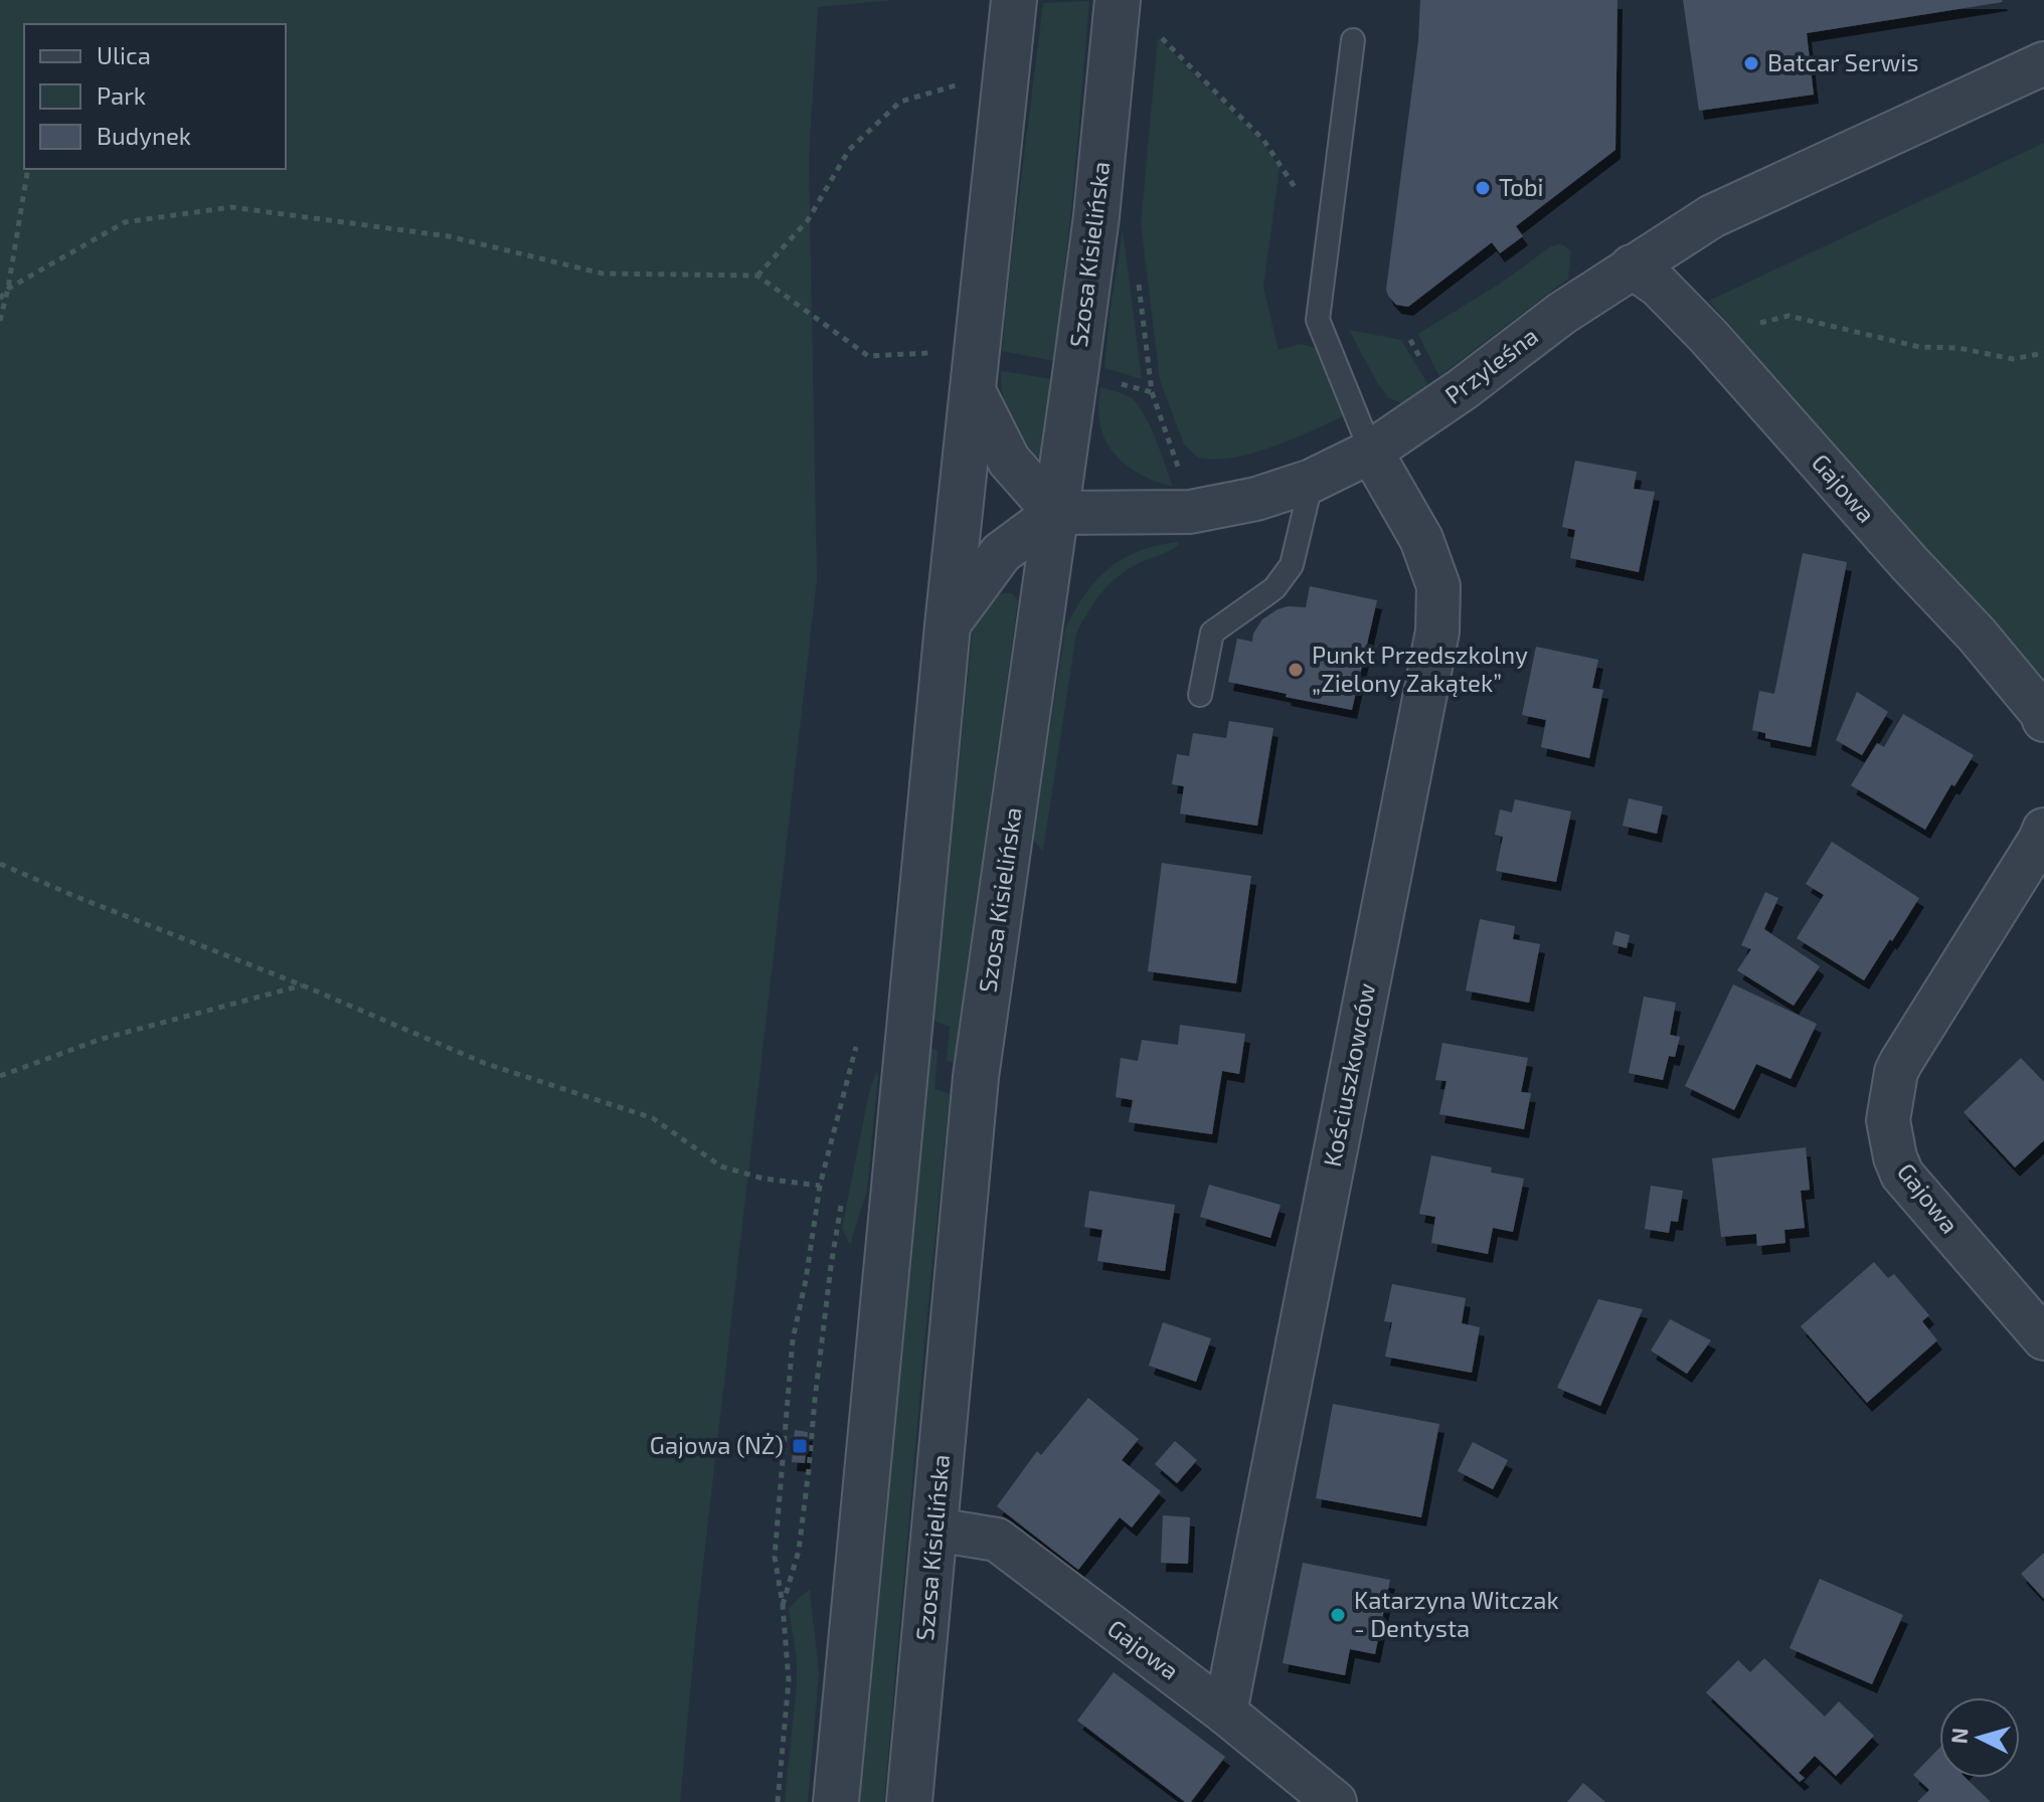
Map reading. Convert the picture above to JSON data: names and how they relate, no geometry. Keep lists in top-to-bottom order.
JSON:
{
  "streets": {
    "street": [
      "Szosa Kisielińska",
      "Przyleśna",
      "Gajowa",
      "Kościuszkowców"
    ]
  },
  "crossings": [
    ["Szosa Kisielińska", "Przyleśna"],
    ["Szosa Kisielińska", "Gajowa"],
    ["Przyleśna", "Gajowa"],
    ["Przyleśna", "Kościuszkowców"],
    ["Gajowa", "Kościuszkowców"]
  ],
  "places": {
    "other": [
      "Batcar Serwis",
      "Tobi",
      "Punkt Przedszkolny „Zielony Zakątek”",
      "Katarzyna Witczak - Dentysta"
    ],
    "transit": ["Gajowa (NŻ)"]
  },
  "legend": ["Ulica", "Park", "Budynek"],
  "north": "left"
}
